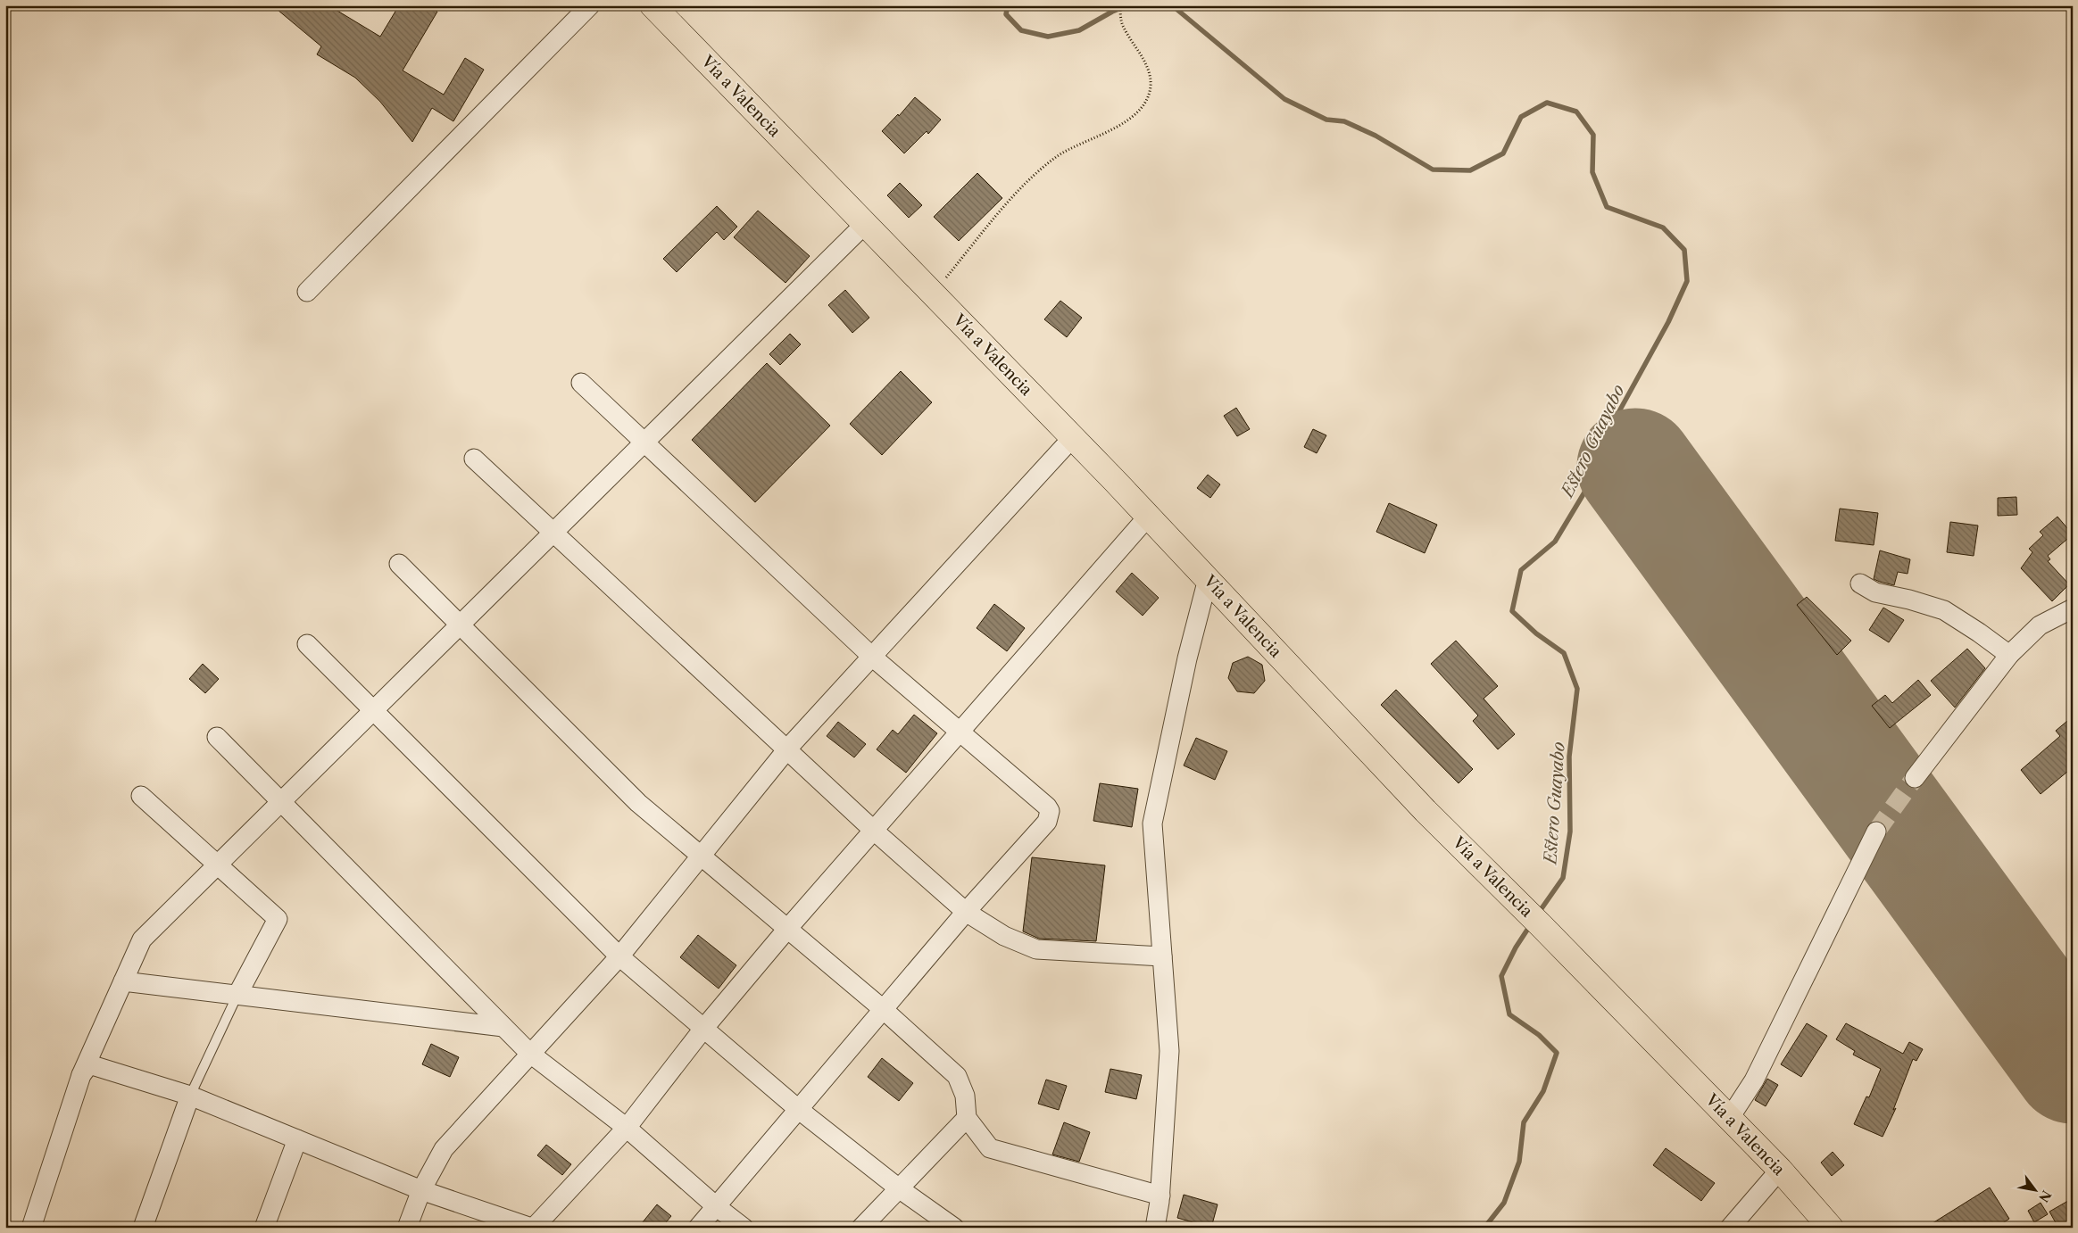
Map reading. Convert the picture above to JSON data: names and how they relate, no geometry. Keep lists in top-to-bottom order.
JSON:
{
  "streets": {
    "highway": ["Vía a Valencia"]
  },
  "water": ["Estero Guayabo"],
  "north": "bottom right"
}
